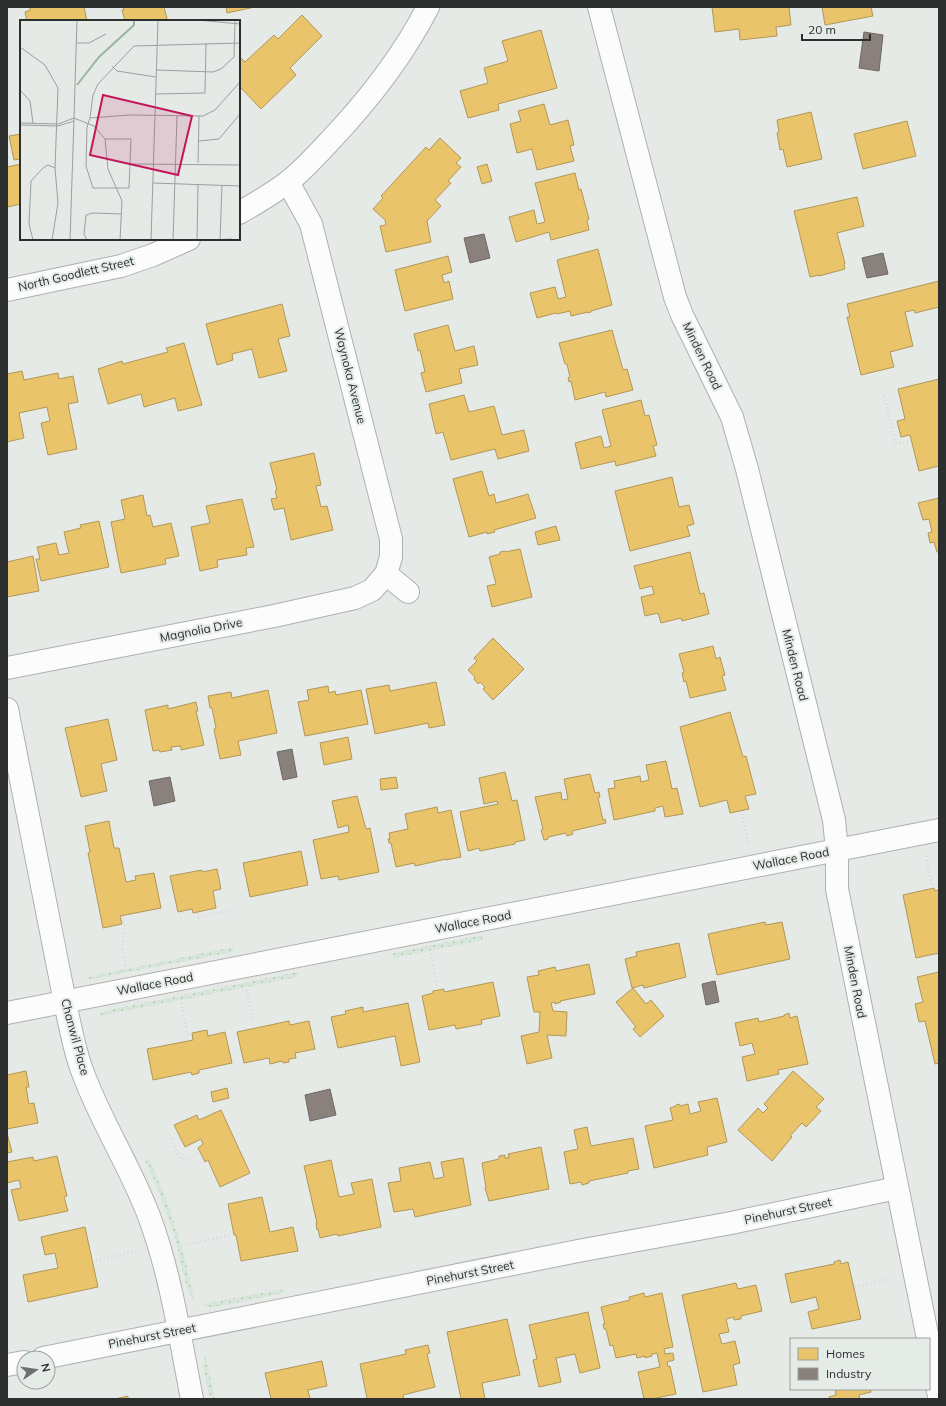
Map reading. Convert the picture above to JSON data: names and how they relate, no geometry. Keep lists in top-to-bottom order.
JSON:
{
  "streets": {
    "street": [
      "North Goodlett Street",
      "Minden Road",
      "Waynoka Avenue",
      "Magnolia Drive",
      "Wallace Road",
      "Chanwil Place",
      "Pinehurst Street"
    ]
  },
  "crossings": [
    ["Minden Road", "Wallace Road"],
    ["Minden Road", "Pinehurst Street"],
    ["Waynoka Avenue", "Magnolia Drive"],
    ["Wallace Road", "Chanwil Place"],
    ["Chanwil Place", "Pinehurst Street"]
  ],
  "legend": ["Homes", "Industry"],
  "scale_bar": "20 m",
  "north": "right"
}
